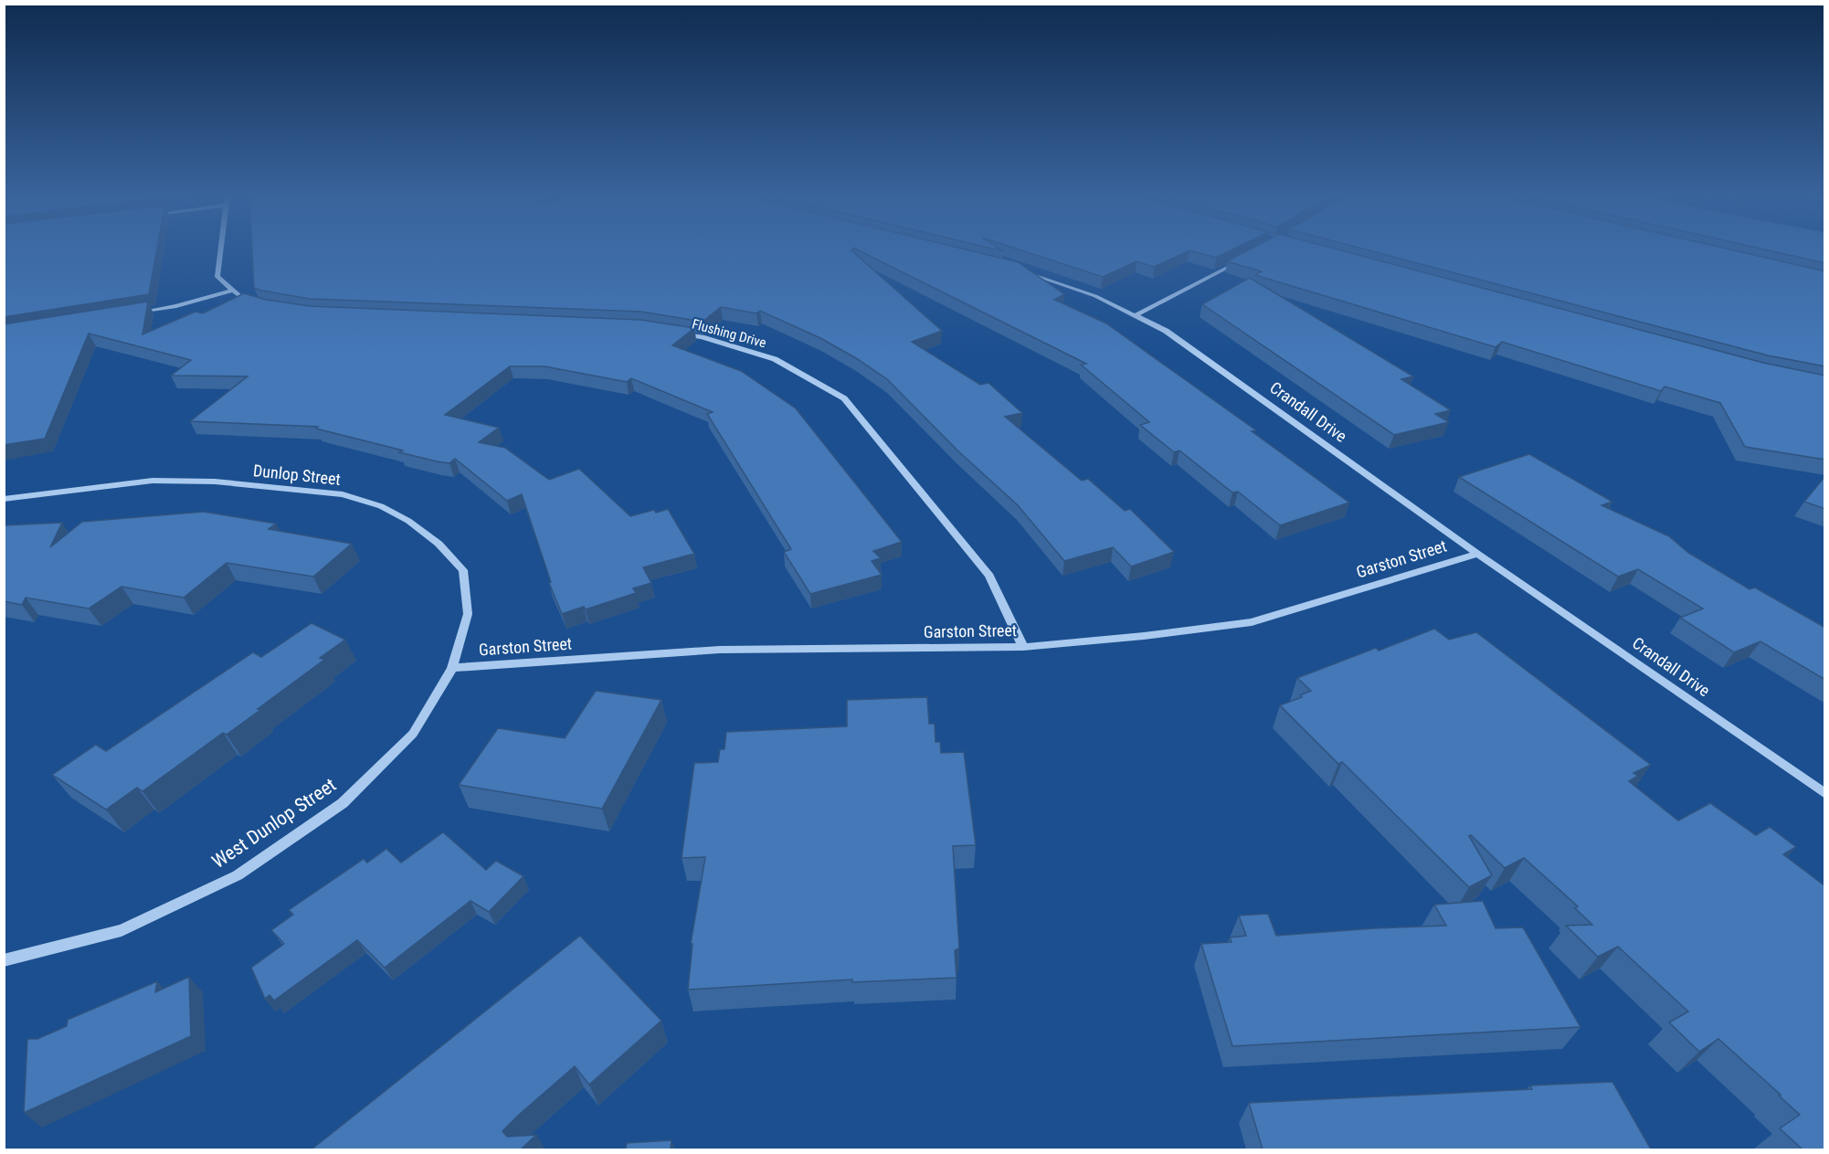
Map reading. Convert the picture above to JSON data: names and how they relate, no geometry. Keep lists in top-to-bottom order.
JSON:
{
  "streets": {
    "street": [
      "Flushing Drive",
      "Crandall Drive",
      "Dunlop Street",
      "Garston Street",
      "West Dunlop Street"
    ]
  },
  "crossings": [
    ["Flushing Drive", "Garston Street"],
    ["Crandall Drive", "Garston Street"],
    ["Dunlop Street", "Garston Street"],
    ["Dunlop Street", "West Dunlop Street"],
    ["Garston Street", "West Dunlop Street"]
  ]
}
